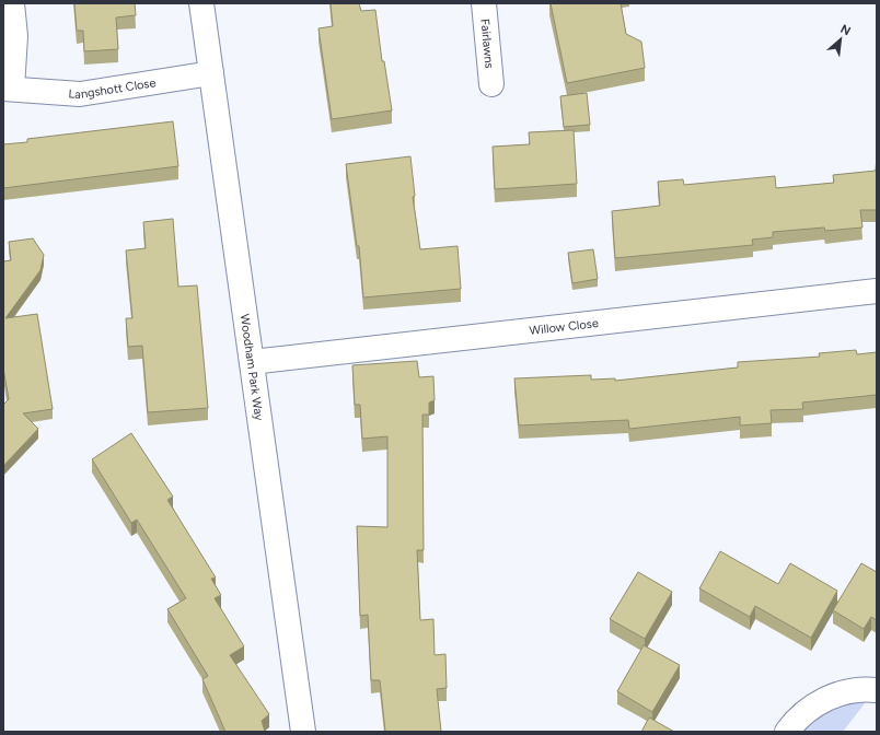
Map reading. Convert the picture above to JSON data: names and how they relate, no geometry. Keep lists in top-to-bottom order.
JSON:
{
  "streets": {
    "street": [
      "Fairlawns",
      "Langshott Close",
      "Willow Close",
      "Woodham Park Way"
    ]
  },
  "crossings": [
    ["Langshott Close", "Woodham Park Way"],
    ["Willow Close", "Woodham Park Way"]
  ],
  "north": "top right"
}
